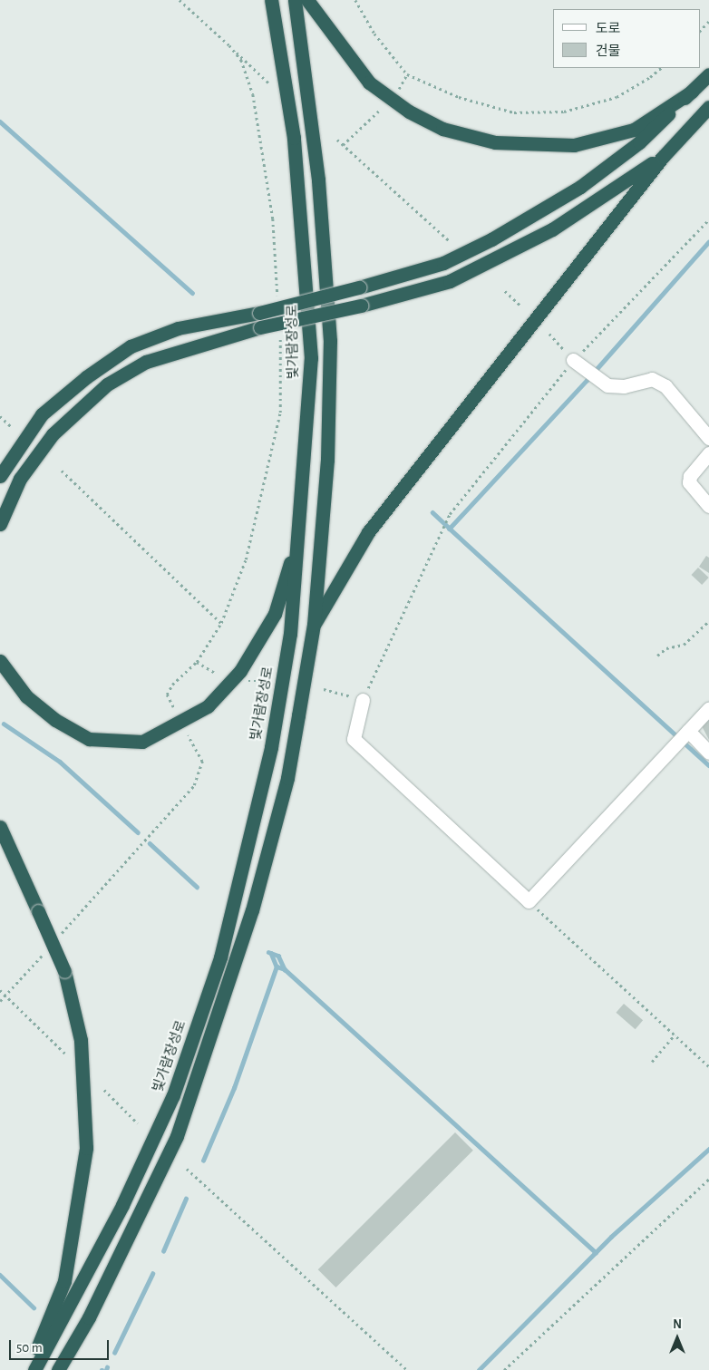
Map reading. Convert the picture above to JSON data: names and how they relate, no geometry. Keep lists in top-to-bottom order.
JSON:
{
  "streets": {
    "highway": ["빛가람장성로"]
  },
  "legend": ["도로", "건물"],
  "scale_bar": "50 m",
  "north": "top"
}
